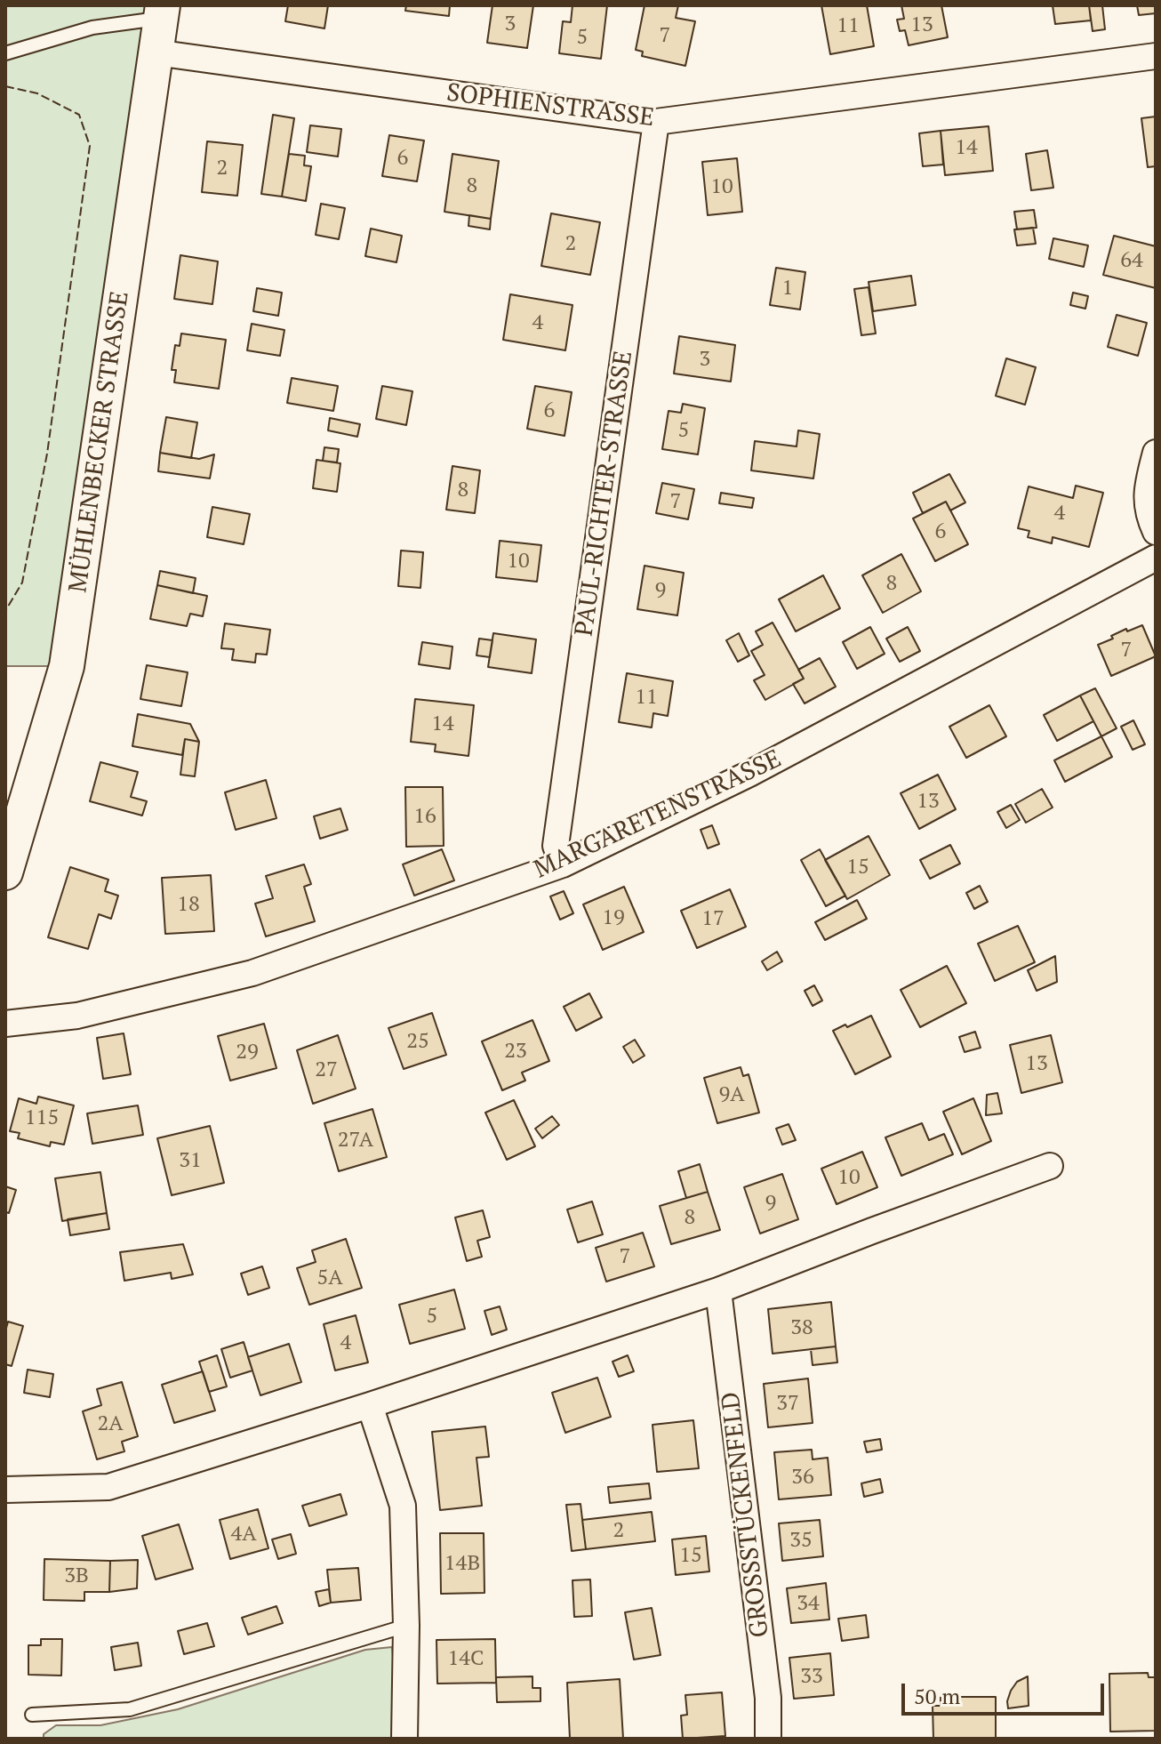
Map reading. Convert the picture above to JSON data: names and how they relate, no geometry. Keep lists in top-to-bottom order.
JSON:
{
  "streets": {
    "main road": ["MÜHLENBECKER STRASSE"],
    "street": [
      "SOPHIENSTRASSE",
      "PAUL-RICHTER-STRASSE",
      "MARGARETENSTRASSE",
      "GROSSSTÜCKENFELD"
    ]
  },
  "crossings": [
    ["SOPHIENSTRASSE", "MÜHLENBECKER STRASSE"],
    ["SOPHIENSTRASSE", "PAUL-RICHTER-STRASSE"],
    ["PAUL-RICHTER-STRASSE", "MARGARETENSTRASSE"]
  ],
  "house_numbers": [
    "3",
    "13",
    "11",
    "7",
    "5",
    "14",
    "6",
    "2",
    "8",
    "10",
    "2",
    "64",
    "1",
    "4",
    "3",
    "6",
    "5",
    "8",
    "7",
    "4",
    "6",
    "10",
    "8",
    "9",
    "7",
    "11",
    "14",
    "13",
    "16",
    "15",
    "18",
    "19",
    "17",
    "25",
    "23",
    "29",
    "13",
    "27",
    "9A",
    "115",
    "27A",
    "31",
    "10",
    "9",
    "8",
    "7",
    "5A",
    "5",
    "38",
    "4",
    "37",
    "2A",
    "36",
    "2",
    "4A",
    "35",
    "15",
    "14B",
    "3B",
    "34",
    "14C",
    "33"
  ],
  "scale_bar": "50 m"
}
